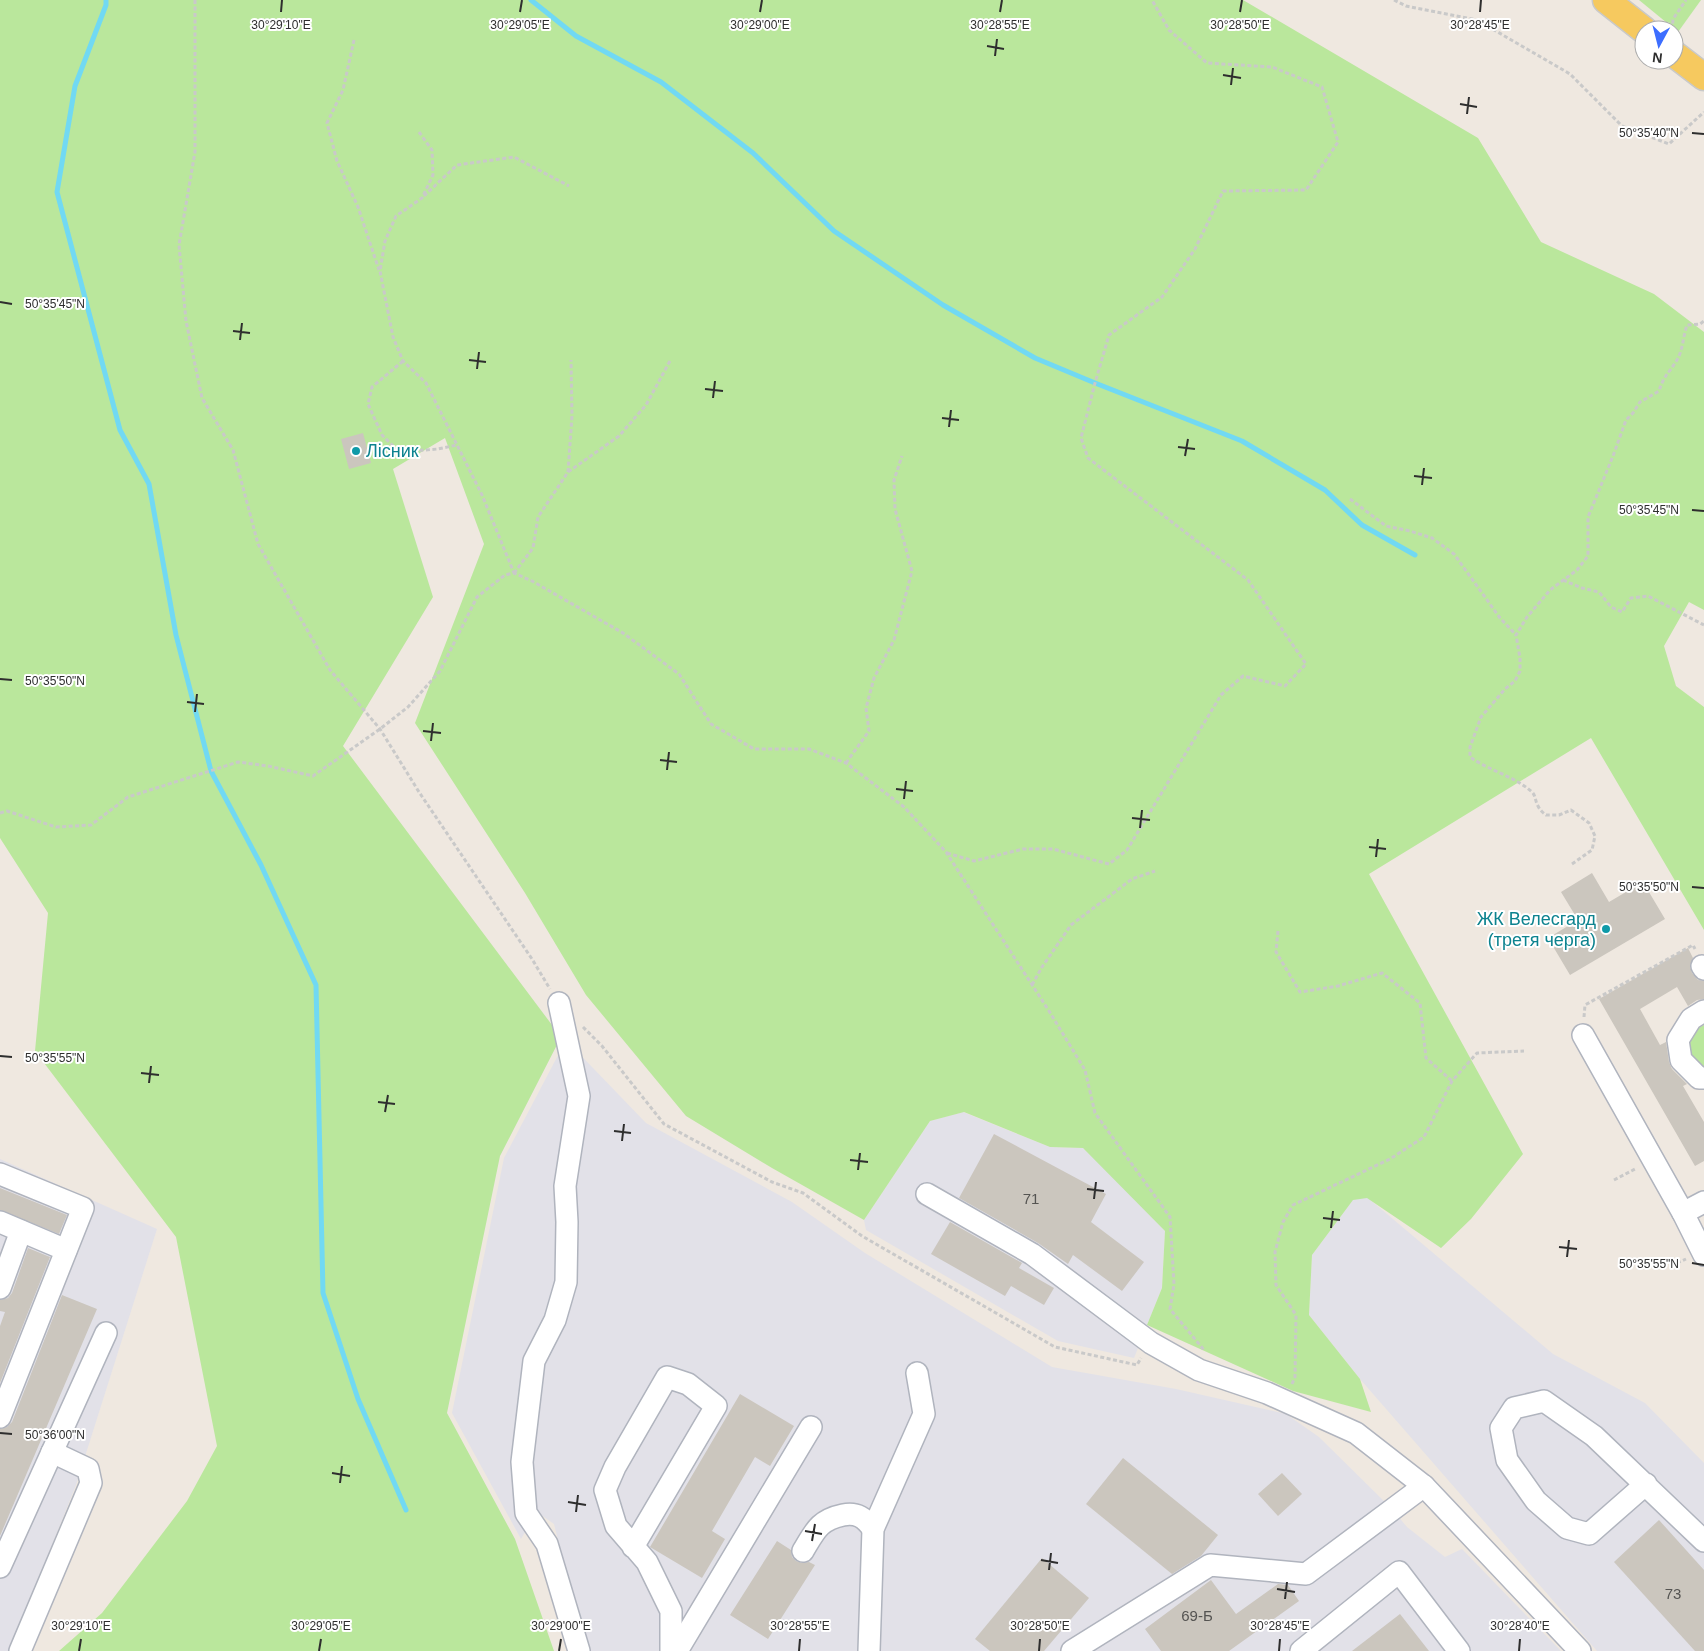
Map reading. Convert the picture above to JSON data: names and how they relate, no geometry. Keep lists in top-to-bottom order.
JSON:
{
  "places": ["Лісник", "ЖК Велесгард (третя черга)"],
  "house_numbers": ["71", "73", "69-Б"],
  "north": "bottom",
  "coordinates": [
    "30°29'10\"E",
    "30°29'05\"E",
    "30°29'00\"E",
    "30°28'55\"E",
    "30°28'50\"E",
    "30°28'45\"E",
    "50°35'40\"N",
    "50°35'45\"N",
    "50°35'50\"N",
    "50°35'55\"N",
    "50°36'00\"N",
    "30°28'40\"E"
  ]
}
